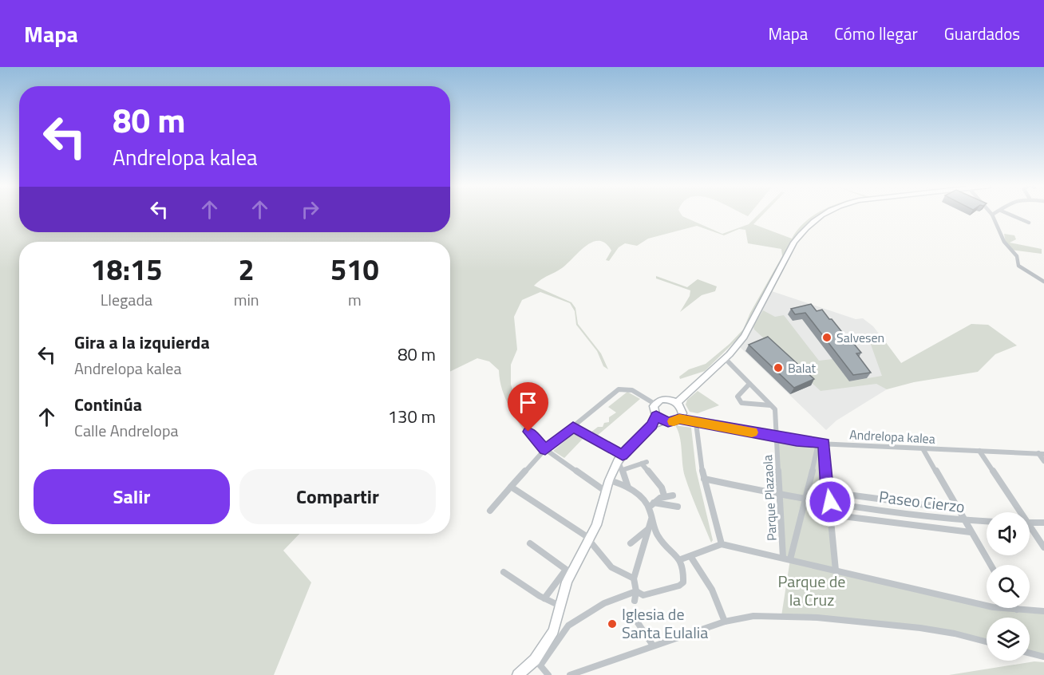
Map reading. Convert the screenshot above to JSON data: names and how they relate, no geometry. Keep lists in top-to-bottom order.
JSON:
{
  "streets": {
    "street": ["Andrelopa kalea", "Parque Plazaola", "Paseo Cierzo"]
  },
  "crossings": [
    ["Andrelopa kalea", "Parque Plazaola"],
    ["Parque Plazaola", "Paseo Cierzo"]
  ],
  "parks": ["Parque de la Cruz"],
  "places": ["Salvesen", "Balat", "Iglesia de Santa Eulalia"],
  "page": {
    "header": "Mapa",
    "nav": ["Mapa", "Cómo llegar", "Guardados"],
    "turn": ["80 m", "Andrelopa kalea"],
    "eta": [
      "18:15",
      "Llegada",
      "2",
      "min",
      "510",
      "m"
    ],
    "list": [
      {
        "name": "Gira a la izquierda",
        "note": "Andrelopa kalea",
        "value": "80 m"
      },
      {
        "name": "Continúa",
        "note": "Calle Andrelopa",
        "value": "130 m"
      }
    ],
    "buttons": ["Salir", "Compartir"]
  }
}
